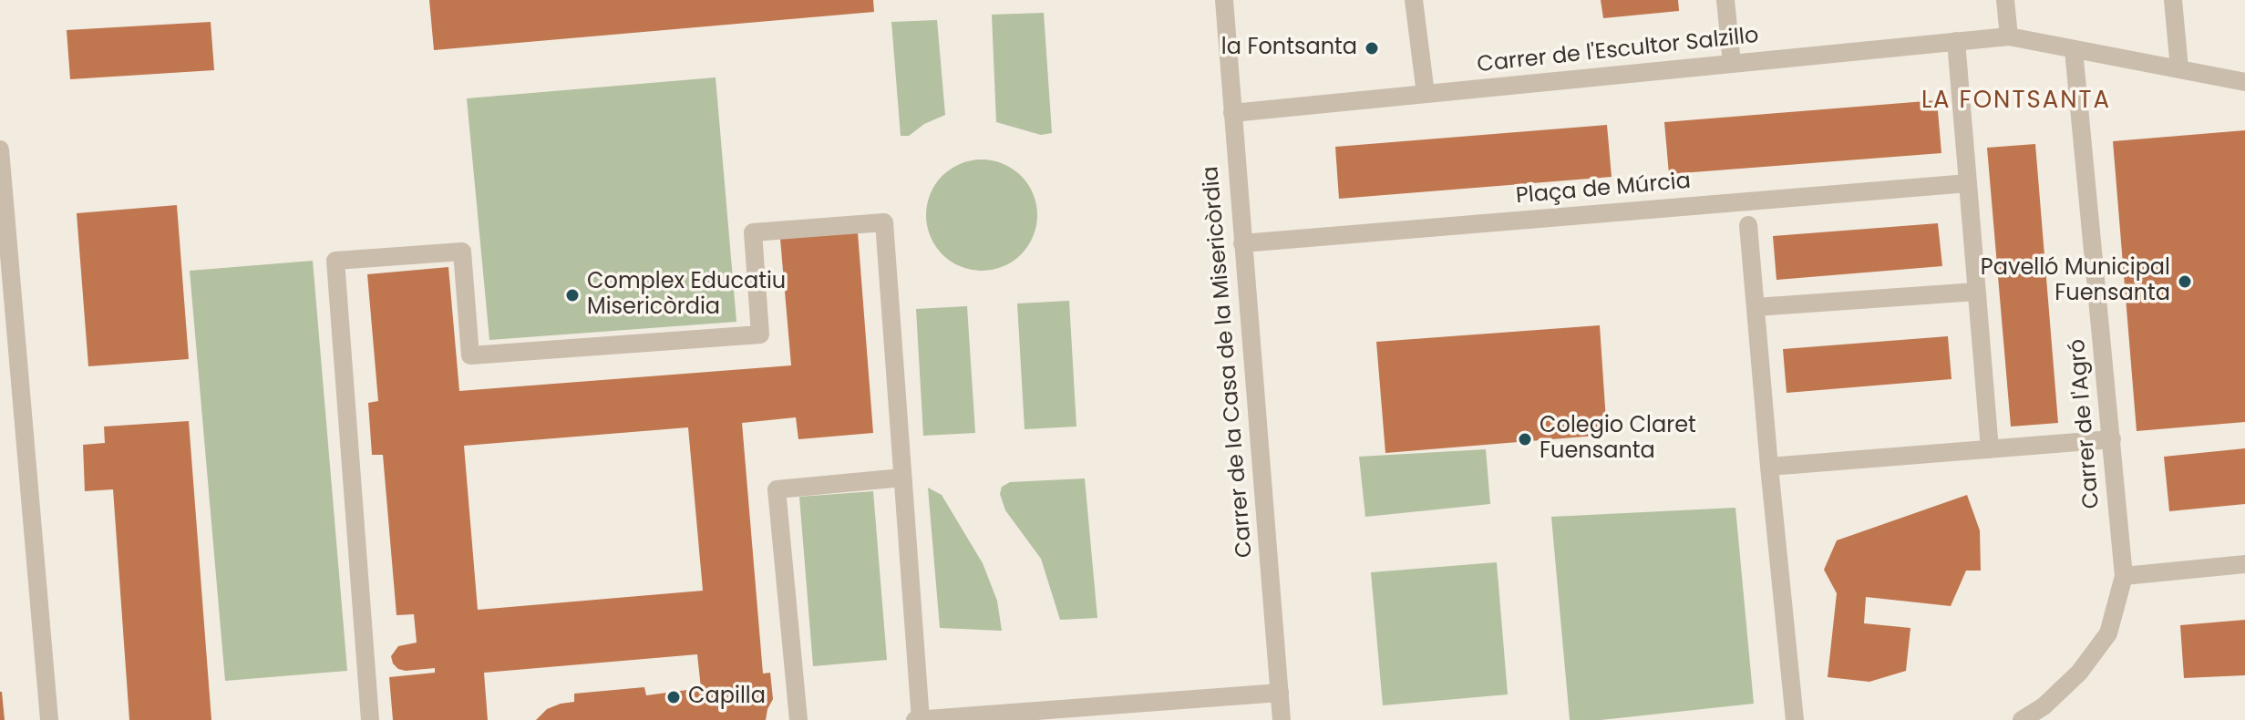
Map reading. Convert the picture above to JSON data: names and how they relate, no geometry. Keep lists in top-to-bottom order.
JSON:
{
  "streets": {
    "street": [
      "Carrer de l'Escultor Salzillo",
      "Plaça de Múrcia",
      "Carrer de la Casa de la Misericòrdia",
      "Carrer de l'Agró"
    ]
  },
  "crossings": [
    ["Carrer de l'Escultor Salzillo", "Carrer de la Casa de la Misericòrdia"],
    ["Carrer de l'Escultor Salzillo", "Carrer de l'Agró"],
    ["Plaça de Múrcia", "Carrer de la Casa de la Misericòrdia"]
  ],
  "districts": ["LA FONTSANTA"],
  "places": [
    "la Fontsanta",
    "Pavelló Municipal Fuensanta",
    "Complex Educatiu Misericòrdia",
    "Colegio Claret Fuensanta",
    "Capilla"
  ]
}
